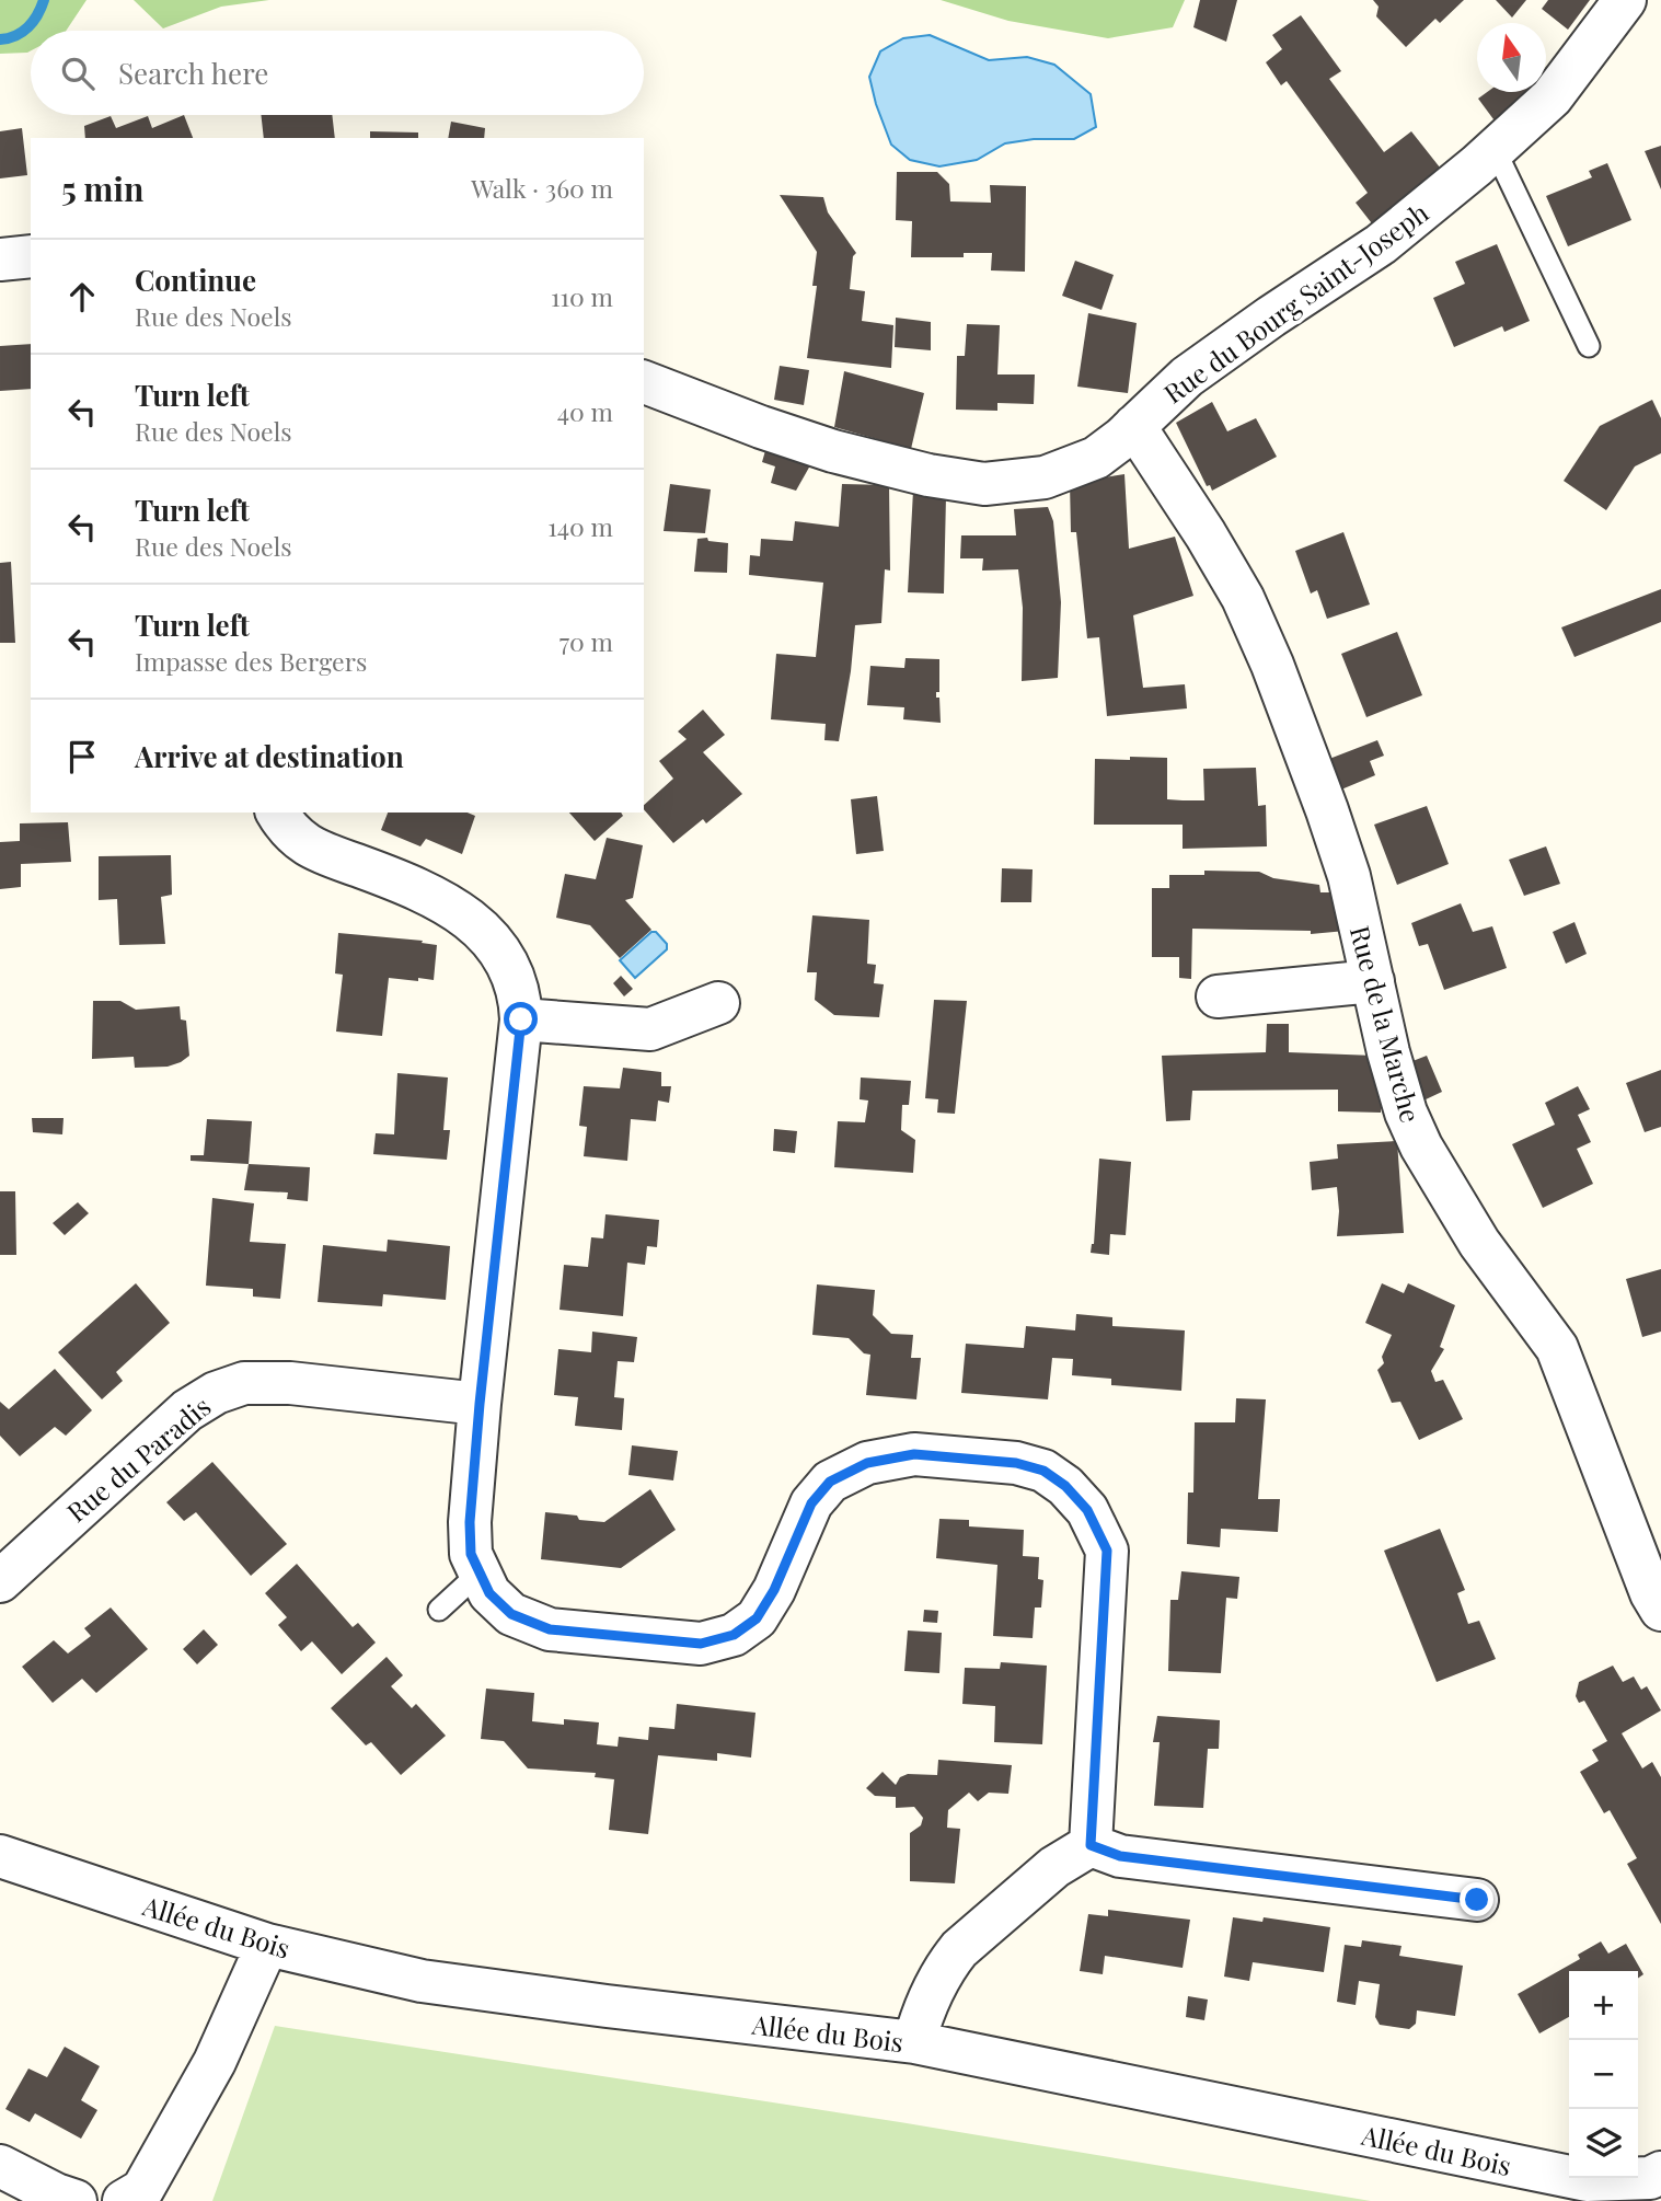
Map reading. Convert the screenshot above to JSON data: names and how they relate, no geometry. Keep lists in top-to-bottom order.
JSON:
{
  "streets": {
    "street": [
      "Rue du Bourg Saint-Joseph",
      "Rue de la Marche",
      "Rue du Paradis",
      "Allée du Bois"
    ]
  },
  "crossings": [
    ["Rue du Bourg Saint-Joseph", "Rue de la Marche"]
  ],
  "north": "top",
  "page": {
    "search": "Search here",
    "heading": ["5 min", "Walk · 360 m"],
    "list": [
      ["Continue", "Rue des Noels", "110 m"],
      ["Turn left", "Rue des Noels", "40 m"],
      ["Turn left", "Rue des Noels", "140 m"],
      ["Turn left", "Impasse des Bergers", "70 m"],
      "Arrive at destination"
    ],
    "map_buttons": ["+", "−"]
  }
}
